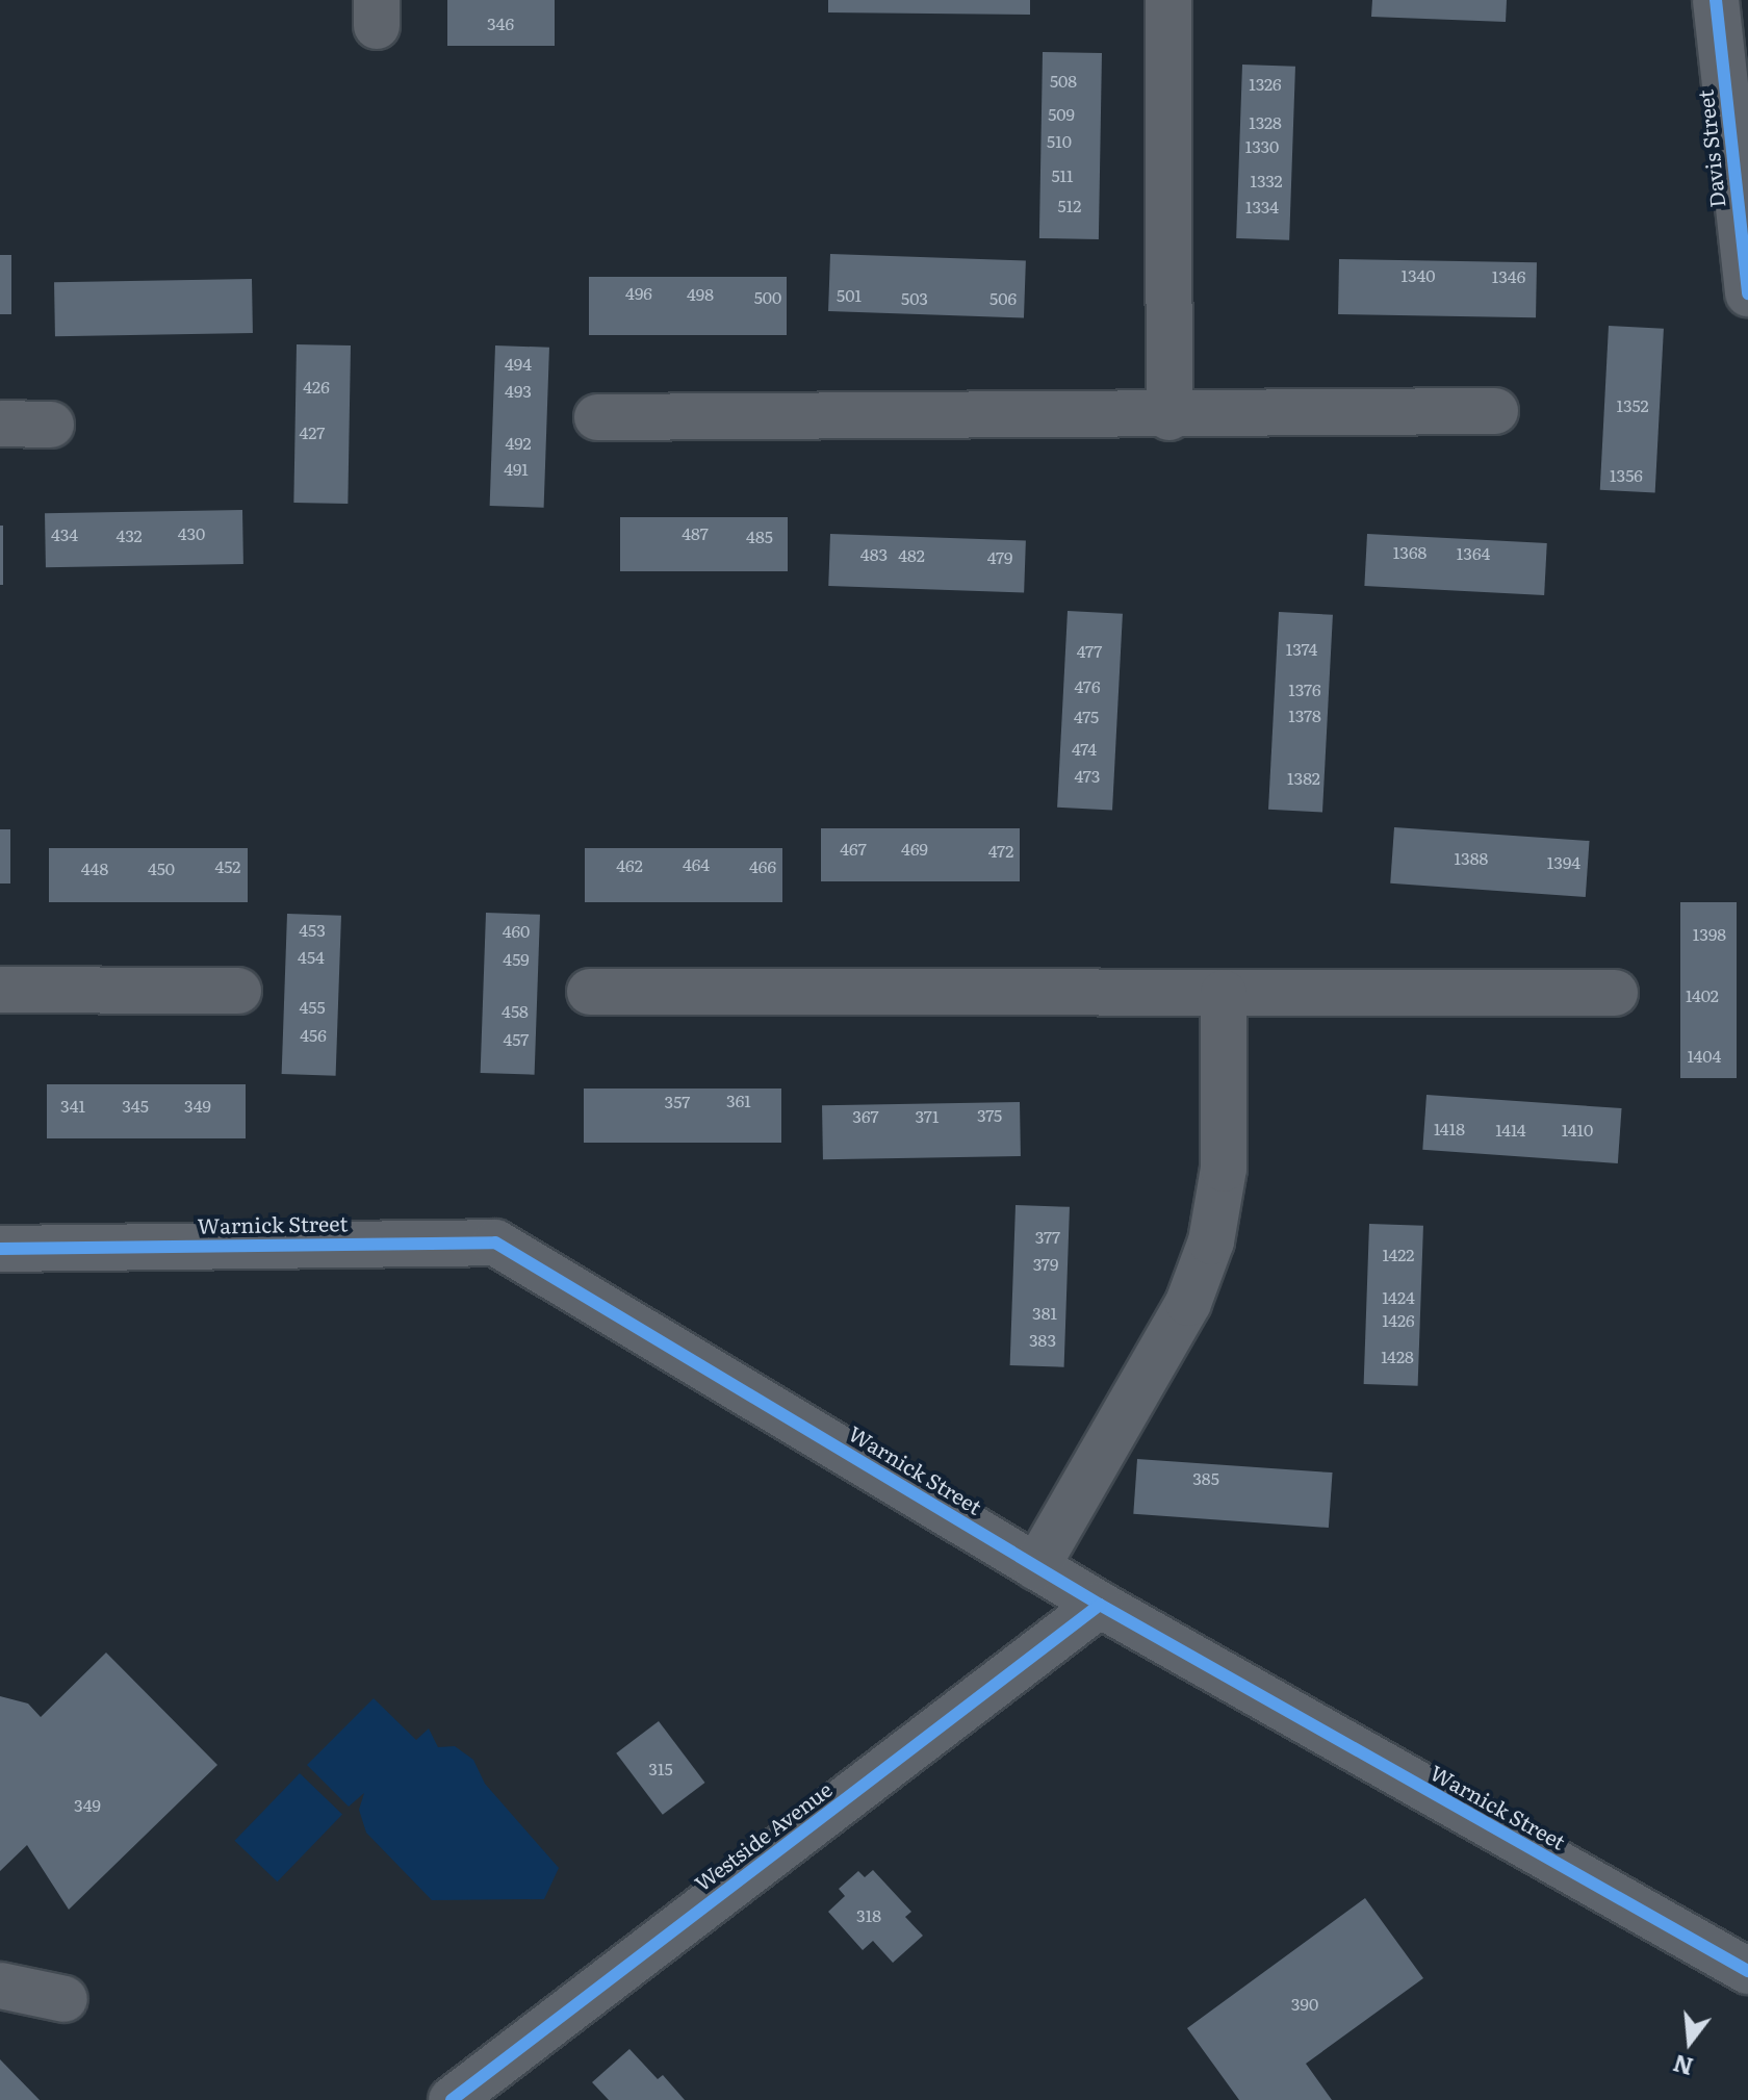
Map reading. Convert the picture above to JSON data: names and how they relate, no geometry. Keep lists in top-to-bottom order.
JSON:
{
  "streets": {
    "street": ["Davis Street", "Warnick Street", "Westside Avenue"]
  },
  "crossings": [
    ["Warnick Street", "Westside Avenue"]
  ],
  "house_numbers": [
    "346",
    "508",
    "1326",
    "509",
    "1328",
    "510",
    "1330",
    "511",
    "1332",
    "512",
    "1334",
    "1340",
    "1346",
    "496",
    "498",
    "501",
    "500",
    "503",
    "506",
    "494",
    "426",
    "493",
    "1352",
    "427",
    "492",
    "491",
    "1356",
    "430",
    "487",
    "434",
    "432",
    "485",
    "1368",
    "1364",
    "483",
    "482",
    "479",
    "1374",
    "477",
    "476",
    "1376",
    "1378",
    "475",
    "474",
    "473",
    "1382",
    "467",
    "469",
    "472",
    "1388",
    "1394",
    "464",
    "462",
    "452",
    "466",
    "448",
    "450",
    "453",
    "460",
    "1398",
    "454",
    "459",
    "1402",
    "455",
    "458",
    "456",
    "457",
    "1404",
    "361",
    "357",
    "341",
    "345",
    "349",
    "375",
    "367",
    "371",
    "1418",
    "1414",
    "1410",
    "377",
    "1422",
    "379",
    "1424",
    "381",
    "1426",
    "383",
    "1428",
    "385",
    "315",
    "349",
    "318",
    "390"
  ],
  "north": "bottom"
}
